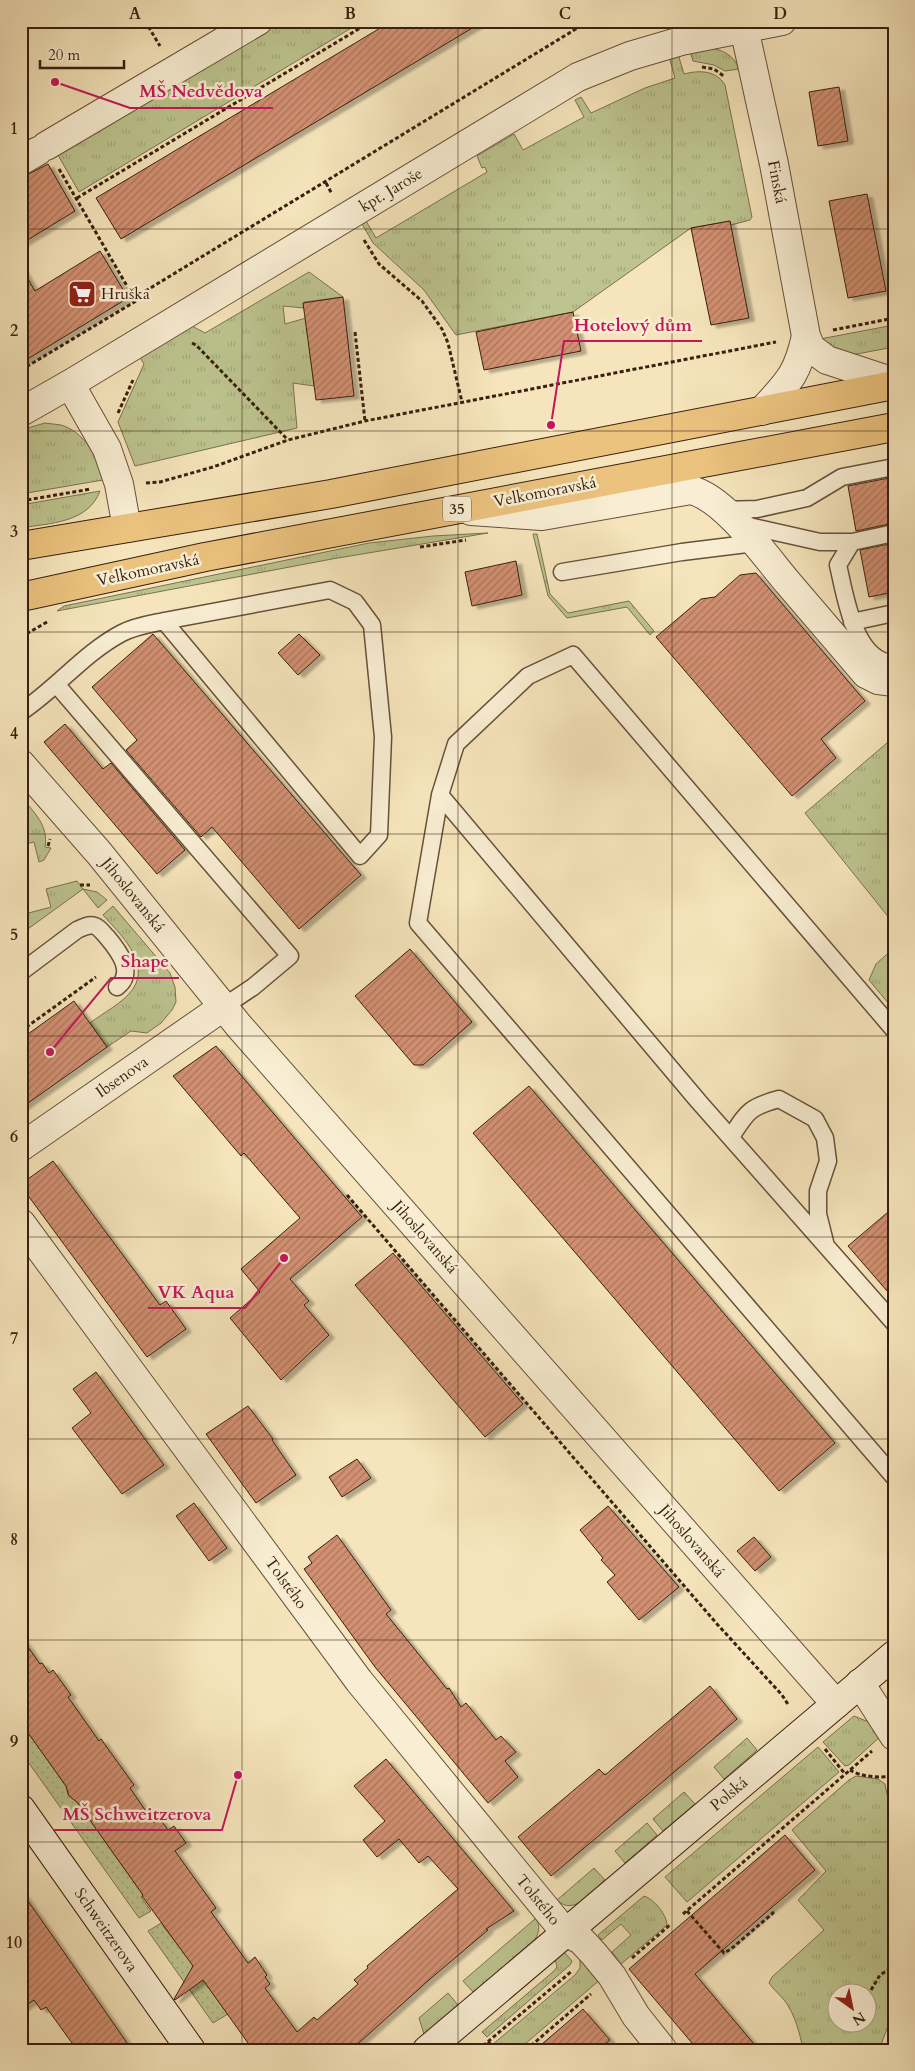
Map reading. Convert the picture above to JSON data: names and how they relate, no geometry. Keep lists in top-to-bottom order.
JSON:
{
  "streets": {
    "main road": ["Velkomoravská", "35"],
    "street": [
      "Finská",
      "kpt. Jaroše",
      "Jihoslovanská",
      "Ibsenova",
      "Tolstého",
      "Polská",
      "Schweitzerova"
    ]
  },
  "crossings": [
    ["Finská", "kpt. Jaroše"],
    ["Finská", "35"],
    ["Jihoslovanská", "Ibsenova"],
    ["Jihoslovanská", "Polská"],
    ["Tolstého", "Polská"]
  ],
  "places": {
    "other": [
      "MŠ Nedvědova",
      "Hotelový dům",
      "Shape",
      "VK Aqua",
      "MŠ Schweitzerova"
    ],
    "supermarket": ["Hruška"]
  },
  "scale_bar": "20 m",
  "north": "bottom right",
  "grid": {
    "columns": [
      "A",
      "B",
      "C",
      "D"
    ],
    "rows": [
      "1",
      "2",
      "3",
      "4",
      "5",
      "6",
      "7",
      "8",
      "9",
      "10"
    ]
  }
}
